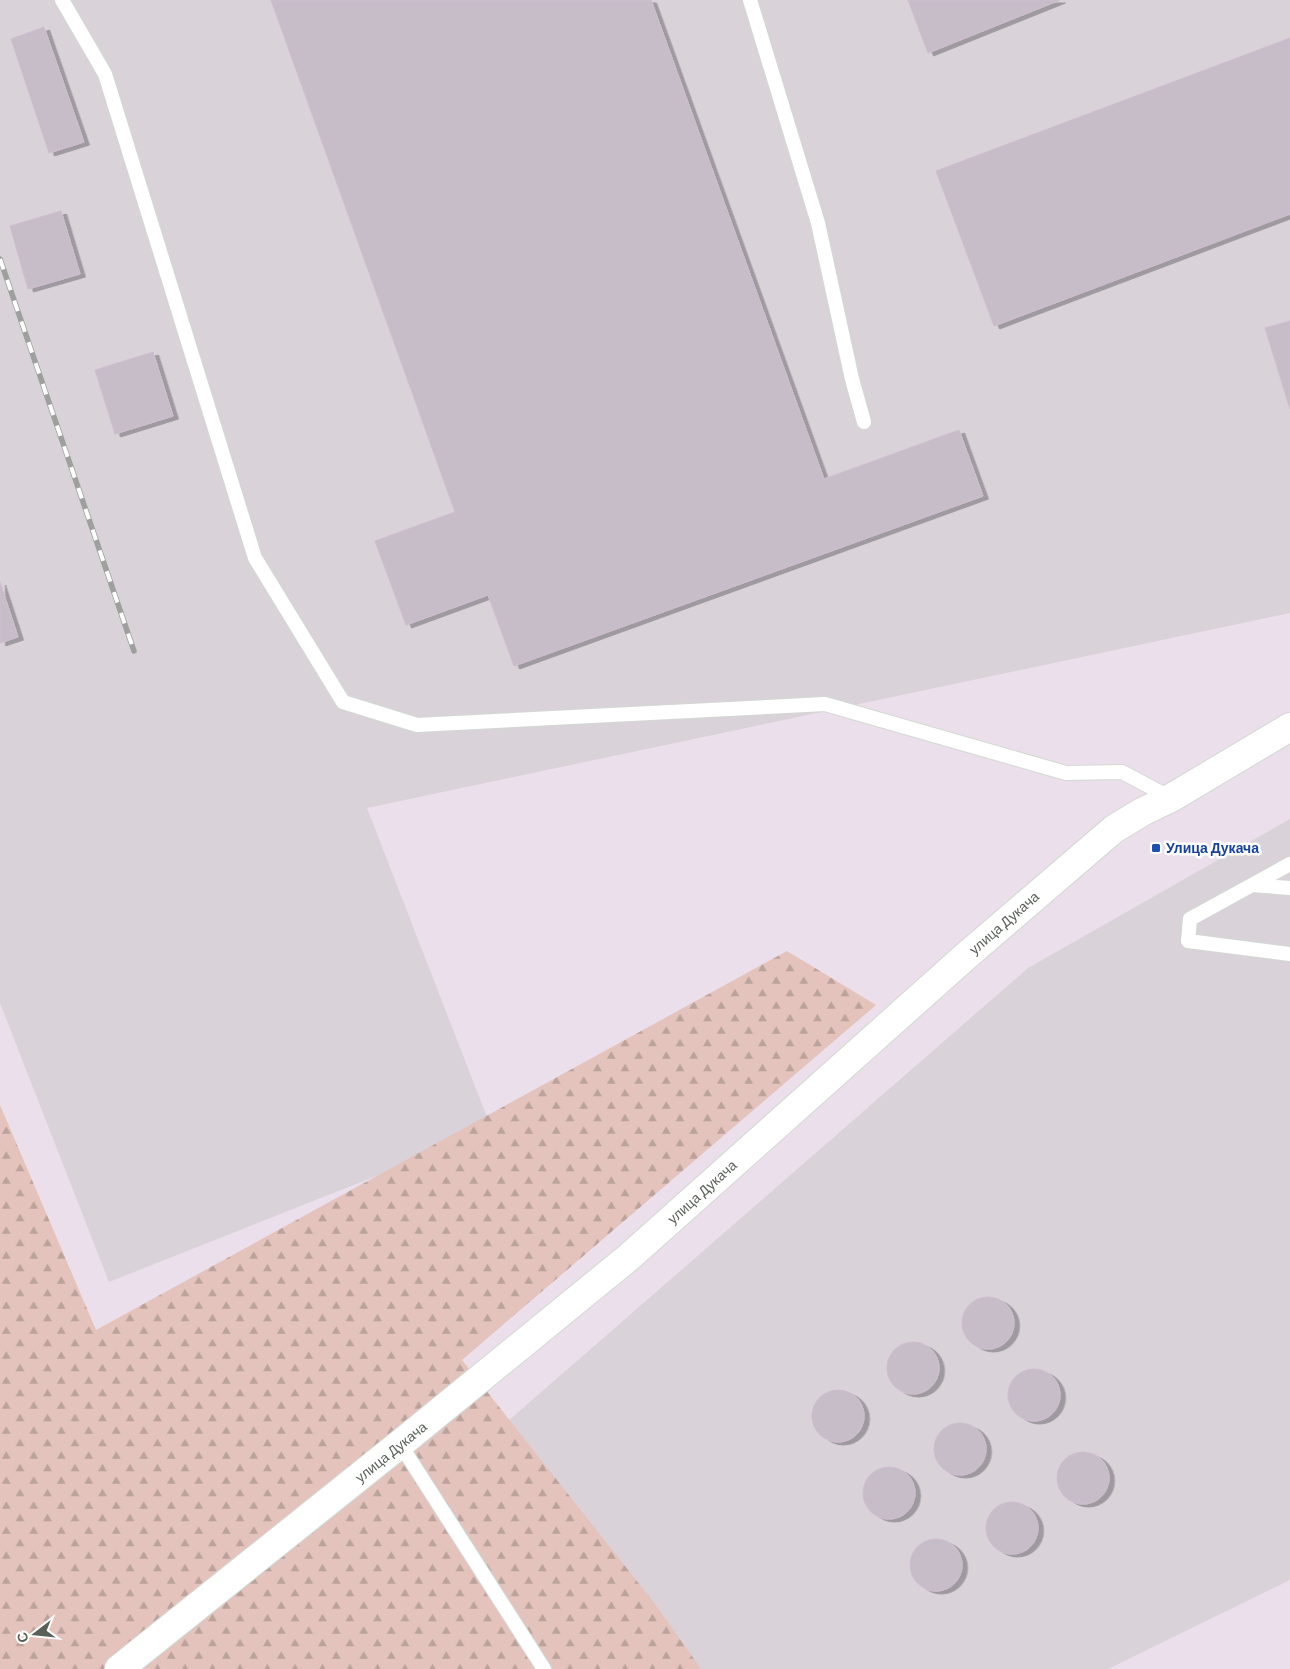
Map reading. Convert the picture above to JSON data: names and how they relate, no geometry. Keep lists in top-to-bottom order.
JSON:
{
  "streets": {
    "street": ["улица Дукача"]
  },
  "places": {
    "transit": ["Улица Дукача"]
  },
  "north": "left"
}
